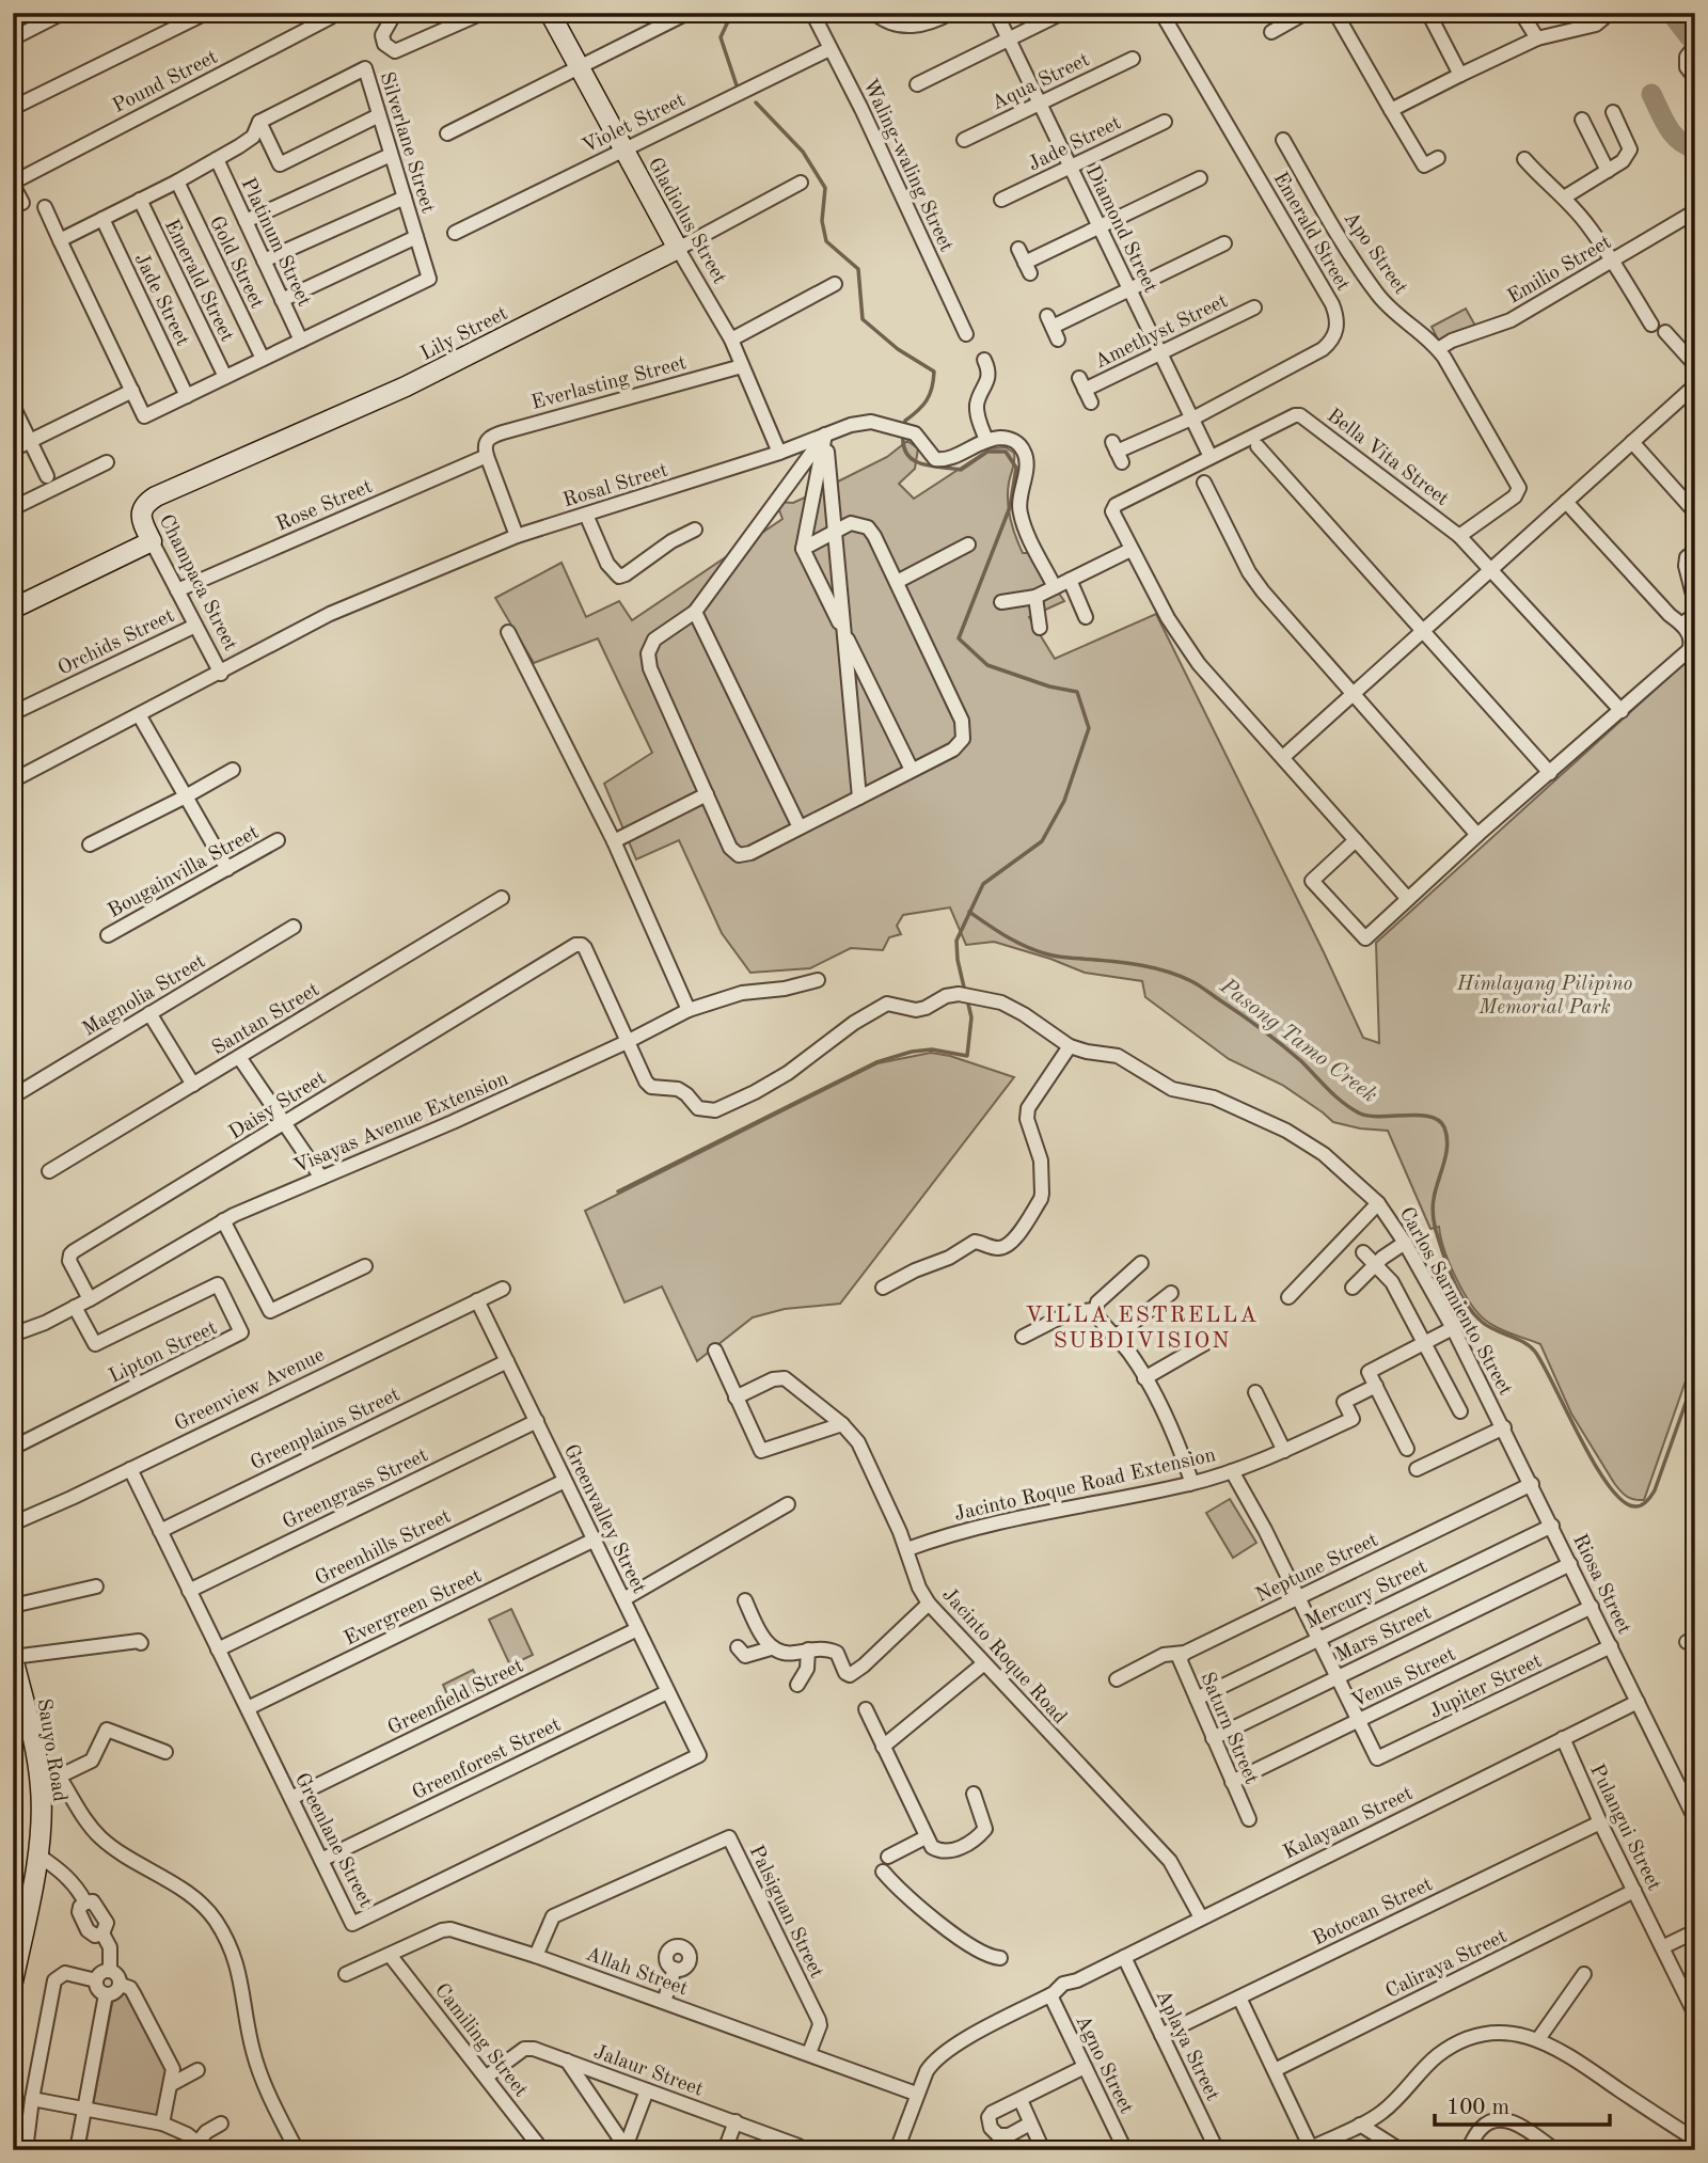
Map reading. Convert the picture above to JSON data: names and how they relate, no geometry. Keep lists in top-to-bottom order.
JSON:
{
  "streets": {
    "street": [
      "Pound Street",
      "Aqua Street",
      "Violet Street",
      "Silverlane Street",
      "Jade Street",
      "Waling-waling Street",
      "Gladiolus Street",
      "Diamond Street",
      "Emerald Street",
      "Platinum Street",
      "Apo Street",
      "Gold Street",
      "Emilio Street",
      "Amethyst Street",
      "Lily Street",
      "Everlasting Street",
      "Bella Vita Street",
      "Rosal Street",
      "Rose Street",
      "Champaca Street",
      "Orchids Street",
      "Bougainvilla Street",
      "Magnolia Street",
      "Santan Street",
      "Daisy Street",
      "Visayas Avenue Extension",
      "Carlos Sarmiento Street",
      "Lipton Street",
      "Greenview Avenue",
      "Greenplains Street",
      "Jacinto Roque Road Extension",
      "Greengrass Street",
      "Greenvalley Street",
      "Greenhills Street",
      "Neptune Street",
      "Riosa Street",
      "Mercury Street",
      "Evergreen Street",
      "Mars Street",
      "Jacinto Roque Road",
      "Venus Street",
      "Jupiter Street",
      "Greenfield Street",
      "Saturn Street",
      "Sauyo Road",
      "Greenforest Street",
      "Kalayaan Street",
      "Pulangui Street",
      "Greenlane Street",
      "Botocan Street",
      "Palsiguan Street",
      "Caliraya Street",
      "Allah Street",
      "Camiling Street",
      "Aplaya Street",
      "Agno Street",
      "Jalaur Street"
    ]
  },
  "crossings": [
    ["Aqua Street", "Diamond Street"],
    ["Violet Street", "Waling-waling Street"],
    ["Violet Street", "Gladiolus Street"],
    ["Silverlane Street", "Jade Street"],
    ["Silverlane Street", "Emerald Street"],
    ["Silverlane Street", "Platinum Street"],
    ["Silverlane Street", "Gold Street"],
    ["Jade Street", "Diamond Street"],
    ["Gladiolus Street", "Lily Street"],
    ["Gladiolus Street", "Everlasting Street"],
    ["Gladiolus Street", "Rosal Street"],
    ["Diamond Street", "Emerald Street"],
    ["Diamond Street", "Amethyst Street"],
    ["Diamond Street", "Bella Vita Street"],
    ["Apo Street", "Emilio Street"],
    ["Apo Street", "Bella Vita Street"],
    ["Lily Street", "Champaca Street"],
    ["Everlasting Street", "Rose Street"],
    ["Rosal Street", "Champaca Street"],
    ["Rose Street", "Champaca Street"],
    ["Champaca Street", "Orchids Street"],
    ["Daisy Street", "Visayas Avenue Extension"],
    ["Daisy Street", "Carlos Sarmiento Street"],
    ["Visayas Avenue Extension", "Carlos Sarmiento Street"],
    ["Visayas Avenue Extension", "Lipton Street"],
    ["Carlos Sarmiento Street", "Neptune Street"],
    ["Carlos Sarmiento Street", "Riosa Street"],
    ["Greenview Avenue", "Greenvalley Street"],
    ["Greenview Avenue", "Greenlane Street"],
    ["Greenplains Street", "Greenvalley Street"],
    ["Greenplains Street", "Greenlane Street"],
    ["Jacinto Roque Road Extension", "Jacinto Roque Road"],
    ["Greengrass Street", "Greenvalley Street"],
    ["Greengrass Street", "Greenlane Street"],
    ["Greenvalley Street", "Greenhills Street"],
    ["Greenvalley Street", "Evergreen Street"],
    ["Greenvalley Street", "Greenfield Street"],
    ["Greenvalley Street", "Greenforest Street"],
    ["Greenvalley Street", "Greenlane Street"],
    ["Greenhills Street", "Greenlane Street"],
    ["Neptune Street", "Riosa Street"],
    ["Neptune Street", "Saturn Street"],
    ["Riosa Street", "Mercury Street"],
    ["Riosa Street", "Mars Street"],
    ["Riosa Street", "Venus Street"],
    ["Riosa Street", "Jupiter Street"],
    ["Riosa Street", "Kalayaan Street"],
    ["Mercury Street", "Saturn Street"],
    ["Evergreen Street", "Greenlane Street"],
    ["Mars Street", "Saturn Street"],
    ["Jacinto Roque Road", "Kalayaan Street"],
    ["Venus Street", "Jupiter Street"],
    ["Venus Street", "Saturn Street"],
    ["Greenfield Street", "Greenlane Street"],
    ["Greenforest Street", "Greenlane Street"],
    ["Kalayaan Street", "Pulangui Street"],
    ["Kalayaan Street", "Allah Street"],
    ["Kalayaan Street", "Aplaya Street"],
    ["Kalayaan Street", "Agno Street"],
    ["Pulangui Street", "Botocan Street"],
    ["Pulangui Street", "Caliraya Street"],
    ["Botocan Street", "Aplaya Street"],
    ["Palsiguan Street", "Allah Street"],
    ["Allah Street", "Camiling Street"],
    ["Camiling Street", "Jalaur Street"]
  ],
  "districts": ["VILLA ESTRELLA SUBDIVISION"],
  "water": ["Pasong Tamo Creek"],
  "parks": ["Himlayang Pilipino Memorial Park"],
  "scale_bar": "100 m"
}
